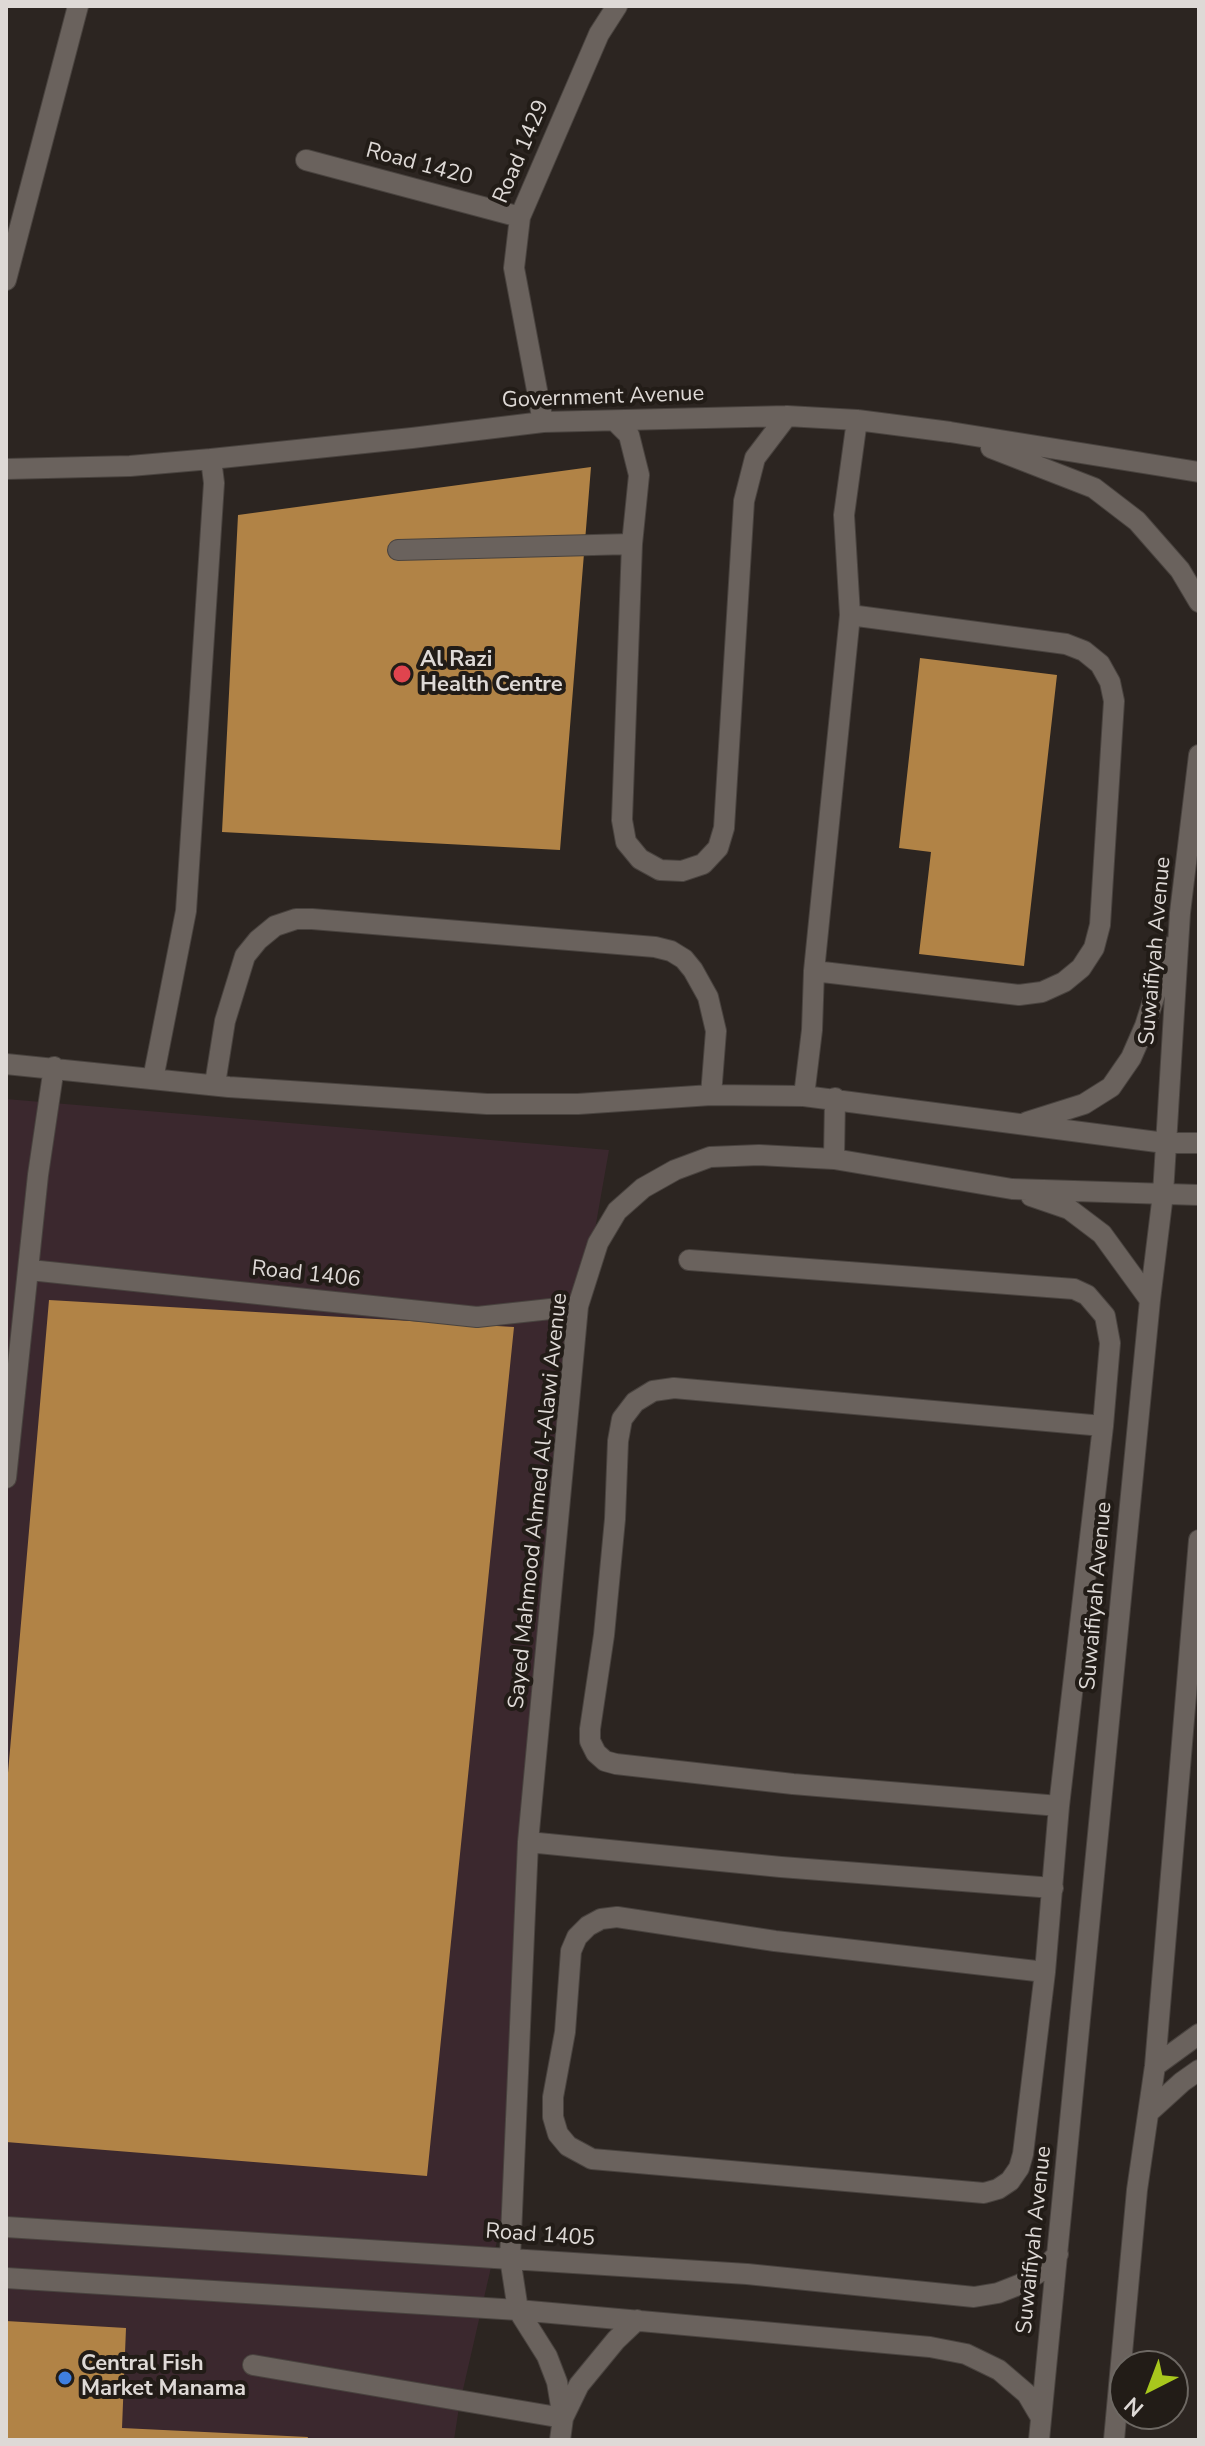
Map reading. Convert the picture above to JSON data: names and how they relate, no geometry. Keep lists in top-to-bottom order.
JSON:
{
  "streets": {
    "street": [
      "Road 1429",
      "Road 1420",
      "Government Avenue",
      "Suwaifiyah Avenue",
      "Road 1406",
      "Sayed Mahmood Ahmed Al-Alawi Avenue",
      "Road 1405"
    ]
  },
  "crossings": [
    ["Road 1429", "Road 1420"],
    ["Road 1429", "Government Avenue"],
    ["Suwaifiyah Avenue", "Sayed Mahmood Ahmed Al-Alawi Avenue"],
    ["Suwaifiyah Avenue", "Road 1405"],
    ["Road 1406", "Sayed Mahmood Ahmed Al-Alawi Avenue"],
    ["Sayed Mahmood Ahmed Al-Alawi Avenue", "Road 1405"]
  ],
  "places": ["Al Razi Health Centre", "Central Fish Market Manama"],
  "north": "bottom left"
}
